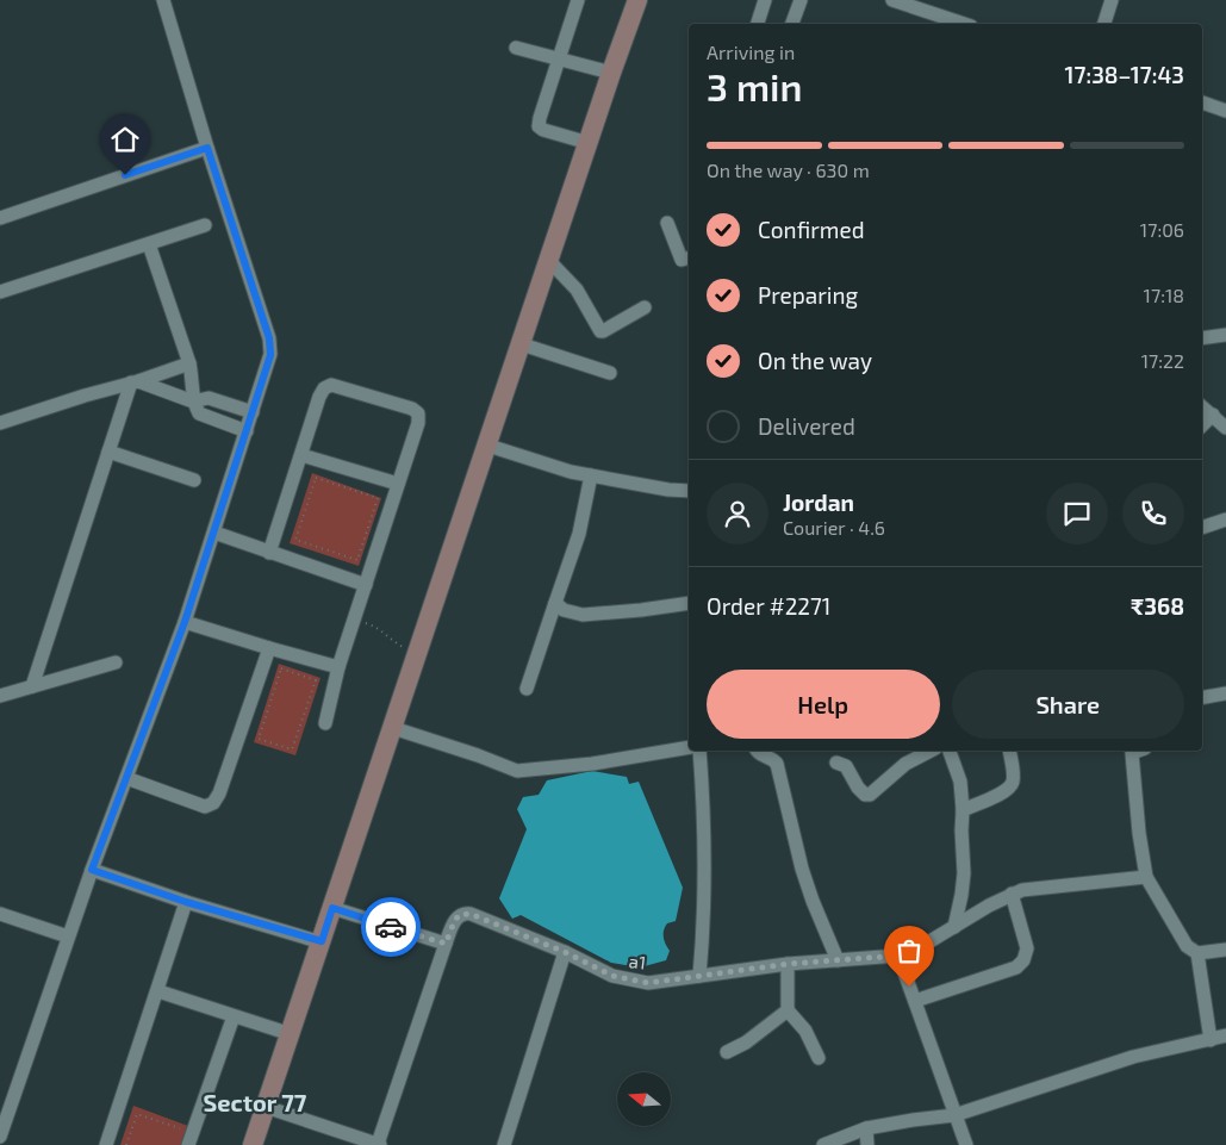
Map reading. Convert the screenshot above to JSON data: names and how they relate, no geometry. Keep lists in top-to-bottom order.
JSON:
{
  "streets": {
    "street": ["a1"]
  },
  "districts": ["Sector 77"],
  "north": "left",
  "page": {
    "heading": ["3 min", "Arriving in", "17:38–17:43"],
    "panel": [
      "Jordan",
      "Courier · 4.6",
      "Order #2271",
      "₹368"
    ],
    "bar": "On the way · 630 m",
    "list": [
      ["Confirmed", "17:06"],
      ["Preparing", "17:18"],
      ["On the way", "17:22"],
      "Delivered"
    ],
    "buttons": ["Help", "Share"]
  }
}
